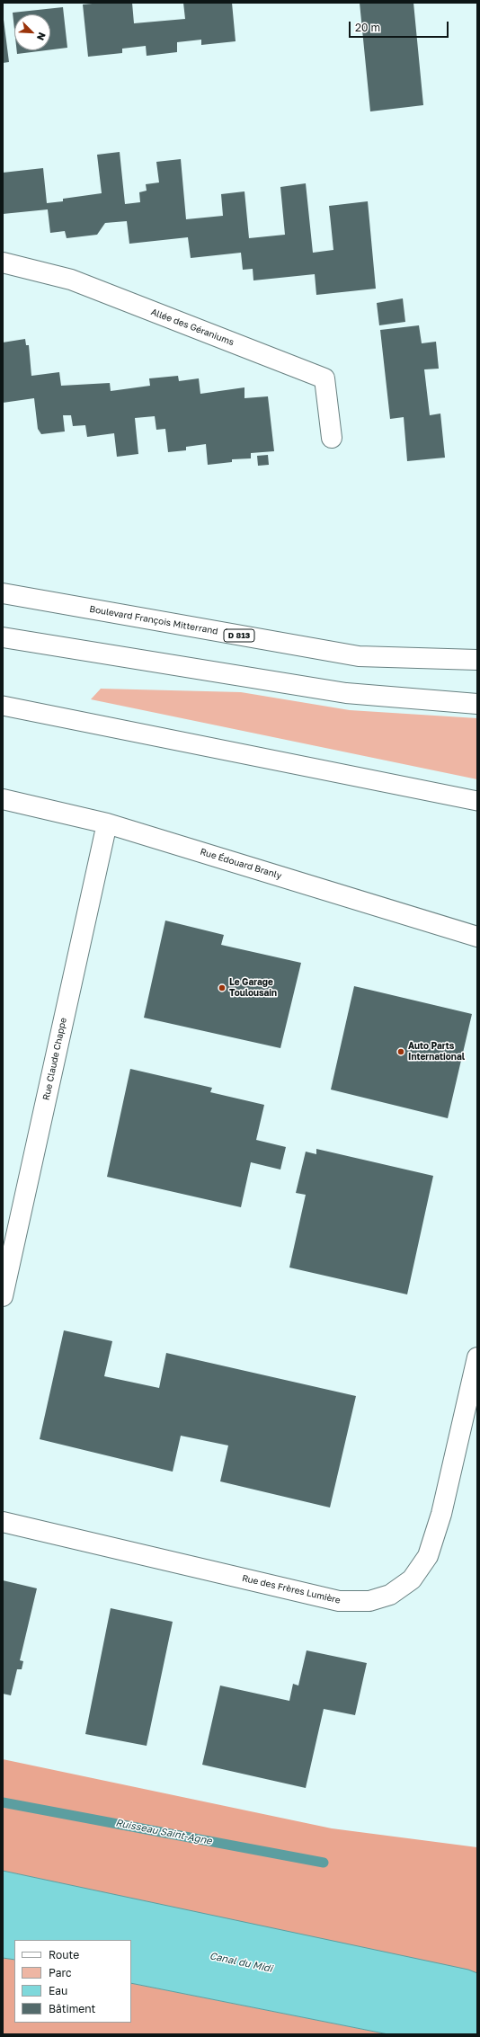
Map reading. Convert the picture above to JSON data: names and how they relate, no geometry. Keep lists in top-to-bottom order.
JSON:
{
  "streets": {
    "street": [
      "Allée des Géraniums",
      "Boulevard François Mitterrand",
      "D 813",
      "Rue Édouard Branly",
      "Rue Claude Chappe",
      "Rue des Frères Lumière"
    ]
  },
  "crossings": [
    ["Rue Édouard Branly", "Rue Claude Chappe"]
  ],
  "water": ["Ruisseau Saint-Agne", "Canal du Midi"],
  "places": ["Le Garage Toulousain", "Auto Parts International"],
  "legend": [
    "Route",
    "Parc",
    "Eau",
    "Bâtiment"
  ],
  "scale_bar": "20 m",
  "north": "bottom right"
}
